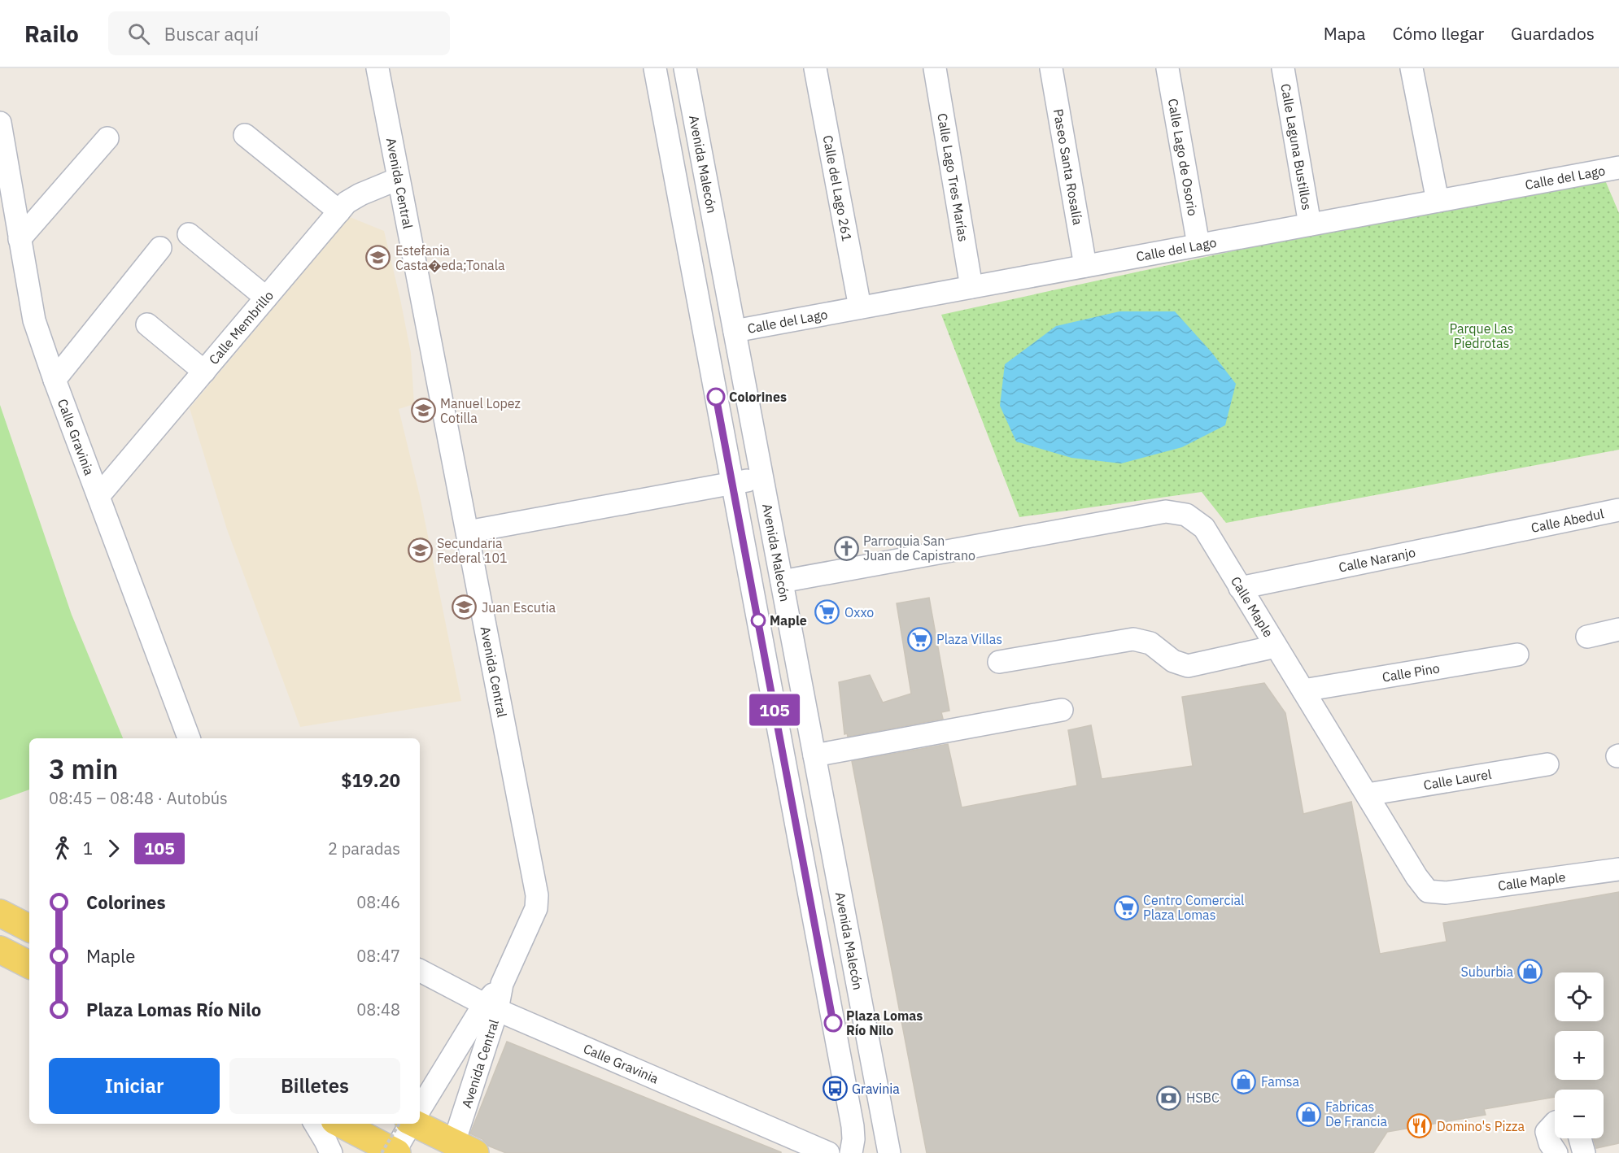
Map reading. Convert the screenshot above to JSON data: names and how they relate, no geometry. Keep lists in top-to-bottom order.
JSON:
{
  "streets": {
    "street": [
      "Calle Laguna Bustillos",
      "Calle Lago de Osorio",
      "Avenida Malecón",
      "Paseo Santa Rosalía",
      "Calle Lago Tres Marías",
      "Calle del Lago",
      "Avenida Central",
      "Calle del Lago 261",
      "Calle Membrillo",
      "Calle Gravinia",
      "Calle Abedul",
      "Calle Naranjo",
      "Calle Maple",
      "Calle Pino",
      "Calle Laurel"
    ]
  },
  "crossings": [
    ["Calle Laguna Bustillos", "Calle del Lago"],
    ["Calle Lago de Osorio", "Calle del Lago"],
    ["Avenida Malecón", "Calle del Lago"],
    ["Avenida Malecón", "Calle Maple"],
    ["Paseo Santa Rosalía", "Calle del Lago"],
    ["Calle Lago Tres Marías", "Calle del Lago"],
    ["Calle del Lago", "Calle del Lago 261"],
    ["Avenida Central", "Calle Membrillo"],
    ["Avenida Central", "Calle Gravinia"],
    ["Calle Membrillo", "Calle Gravinia"],
    ["Calle Abedul", "Calle Naranjo"],
    ["Calle Naranjo", "Calle Maple"],
    ["Calle Maple", "Calle Pino"],
    ["Calle Maple", "Calle Laurel"]
  ],
  "parks": ["Parque Las Piedrotas"],
  "places": {
    "school or university": [
      "Estefania Casta�eda;Tonala",
      "Manuel Lopez Cotilla",
      "Secundaria Federal 101",
      "Juan Escutia"
    ],
    "other": ["Colorines", "Maple", "Plaza Lomas Río Nilo"],
    "church": ["Parroquia San Juan de Capistrano"],
    "supermarket": ["Oxxo", "Plaza Villas", "Centro Comercial Plaza Lomas"],
    "shop": ["Suburbia", "Famsa", "Fabricas De Francia"],
    "bus stop": ["Gravinia"],
    "bank": ["HSBC"],
    "restaurant": ["Domino's Pizza"]
  },
  "lines": ["bus line 105"],
  "page": {
    "header": "Railo",
    "search": "Buscar aquí",
    "nav": ["Mapa", "Cómo llegar", "Guardados"],
    "on_map": "105",
    "heading": ["3 min", "08:45 – 08:48 · Autobús", "$19.20"],
    "legs": ["1", "105", "2 paradas"],
    "list": [
      {
        "name": "Colorines",
        "value": "08:46"
      },
      {
        "name": "Maple",
        "value": "08:47"
      },
      {
        "name": "Plaza Lomas Río Nilo",
        "value": "08:48"
      }
    ],
    "map_buttons": ["+", "−"],
    "buttons": ["Iniciar", "Billetes"]
  }
}
